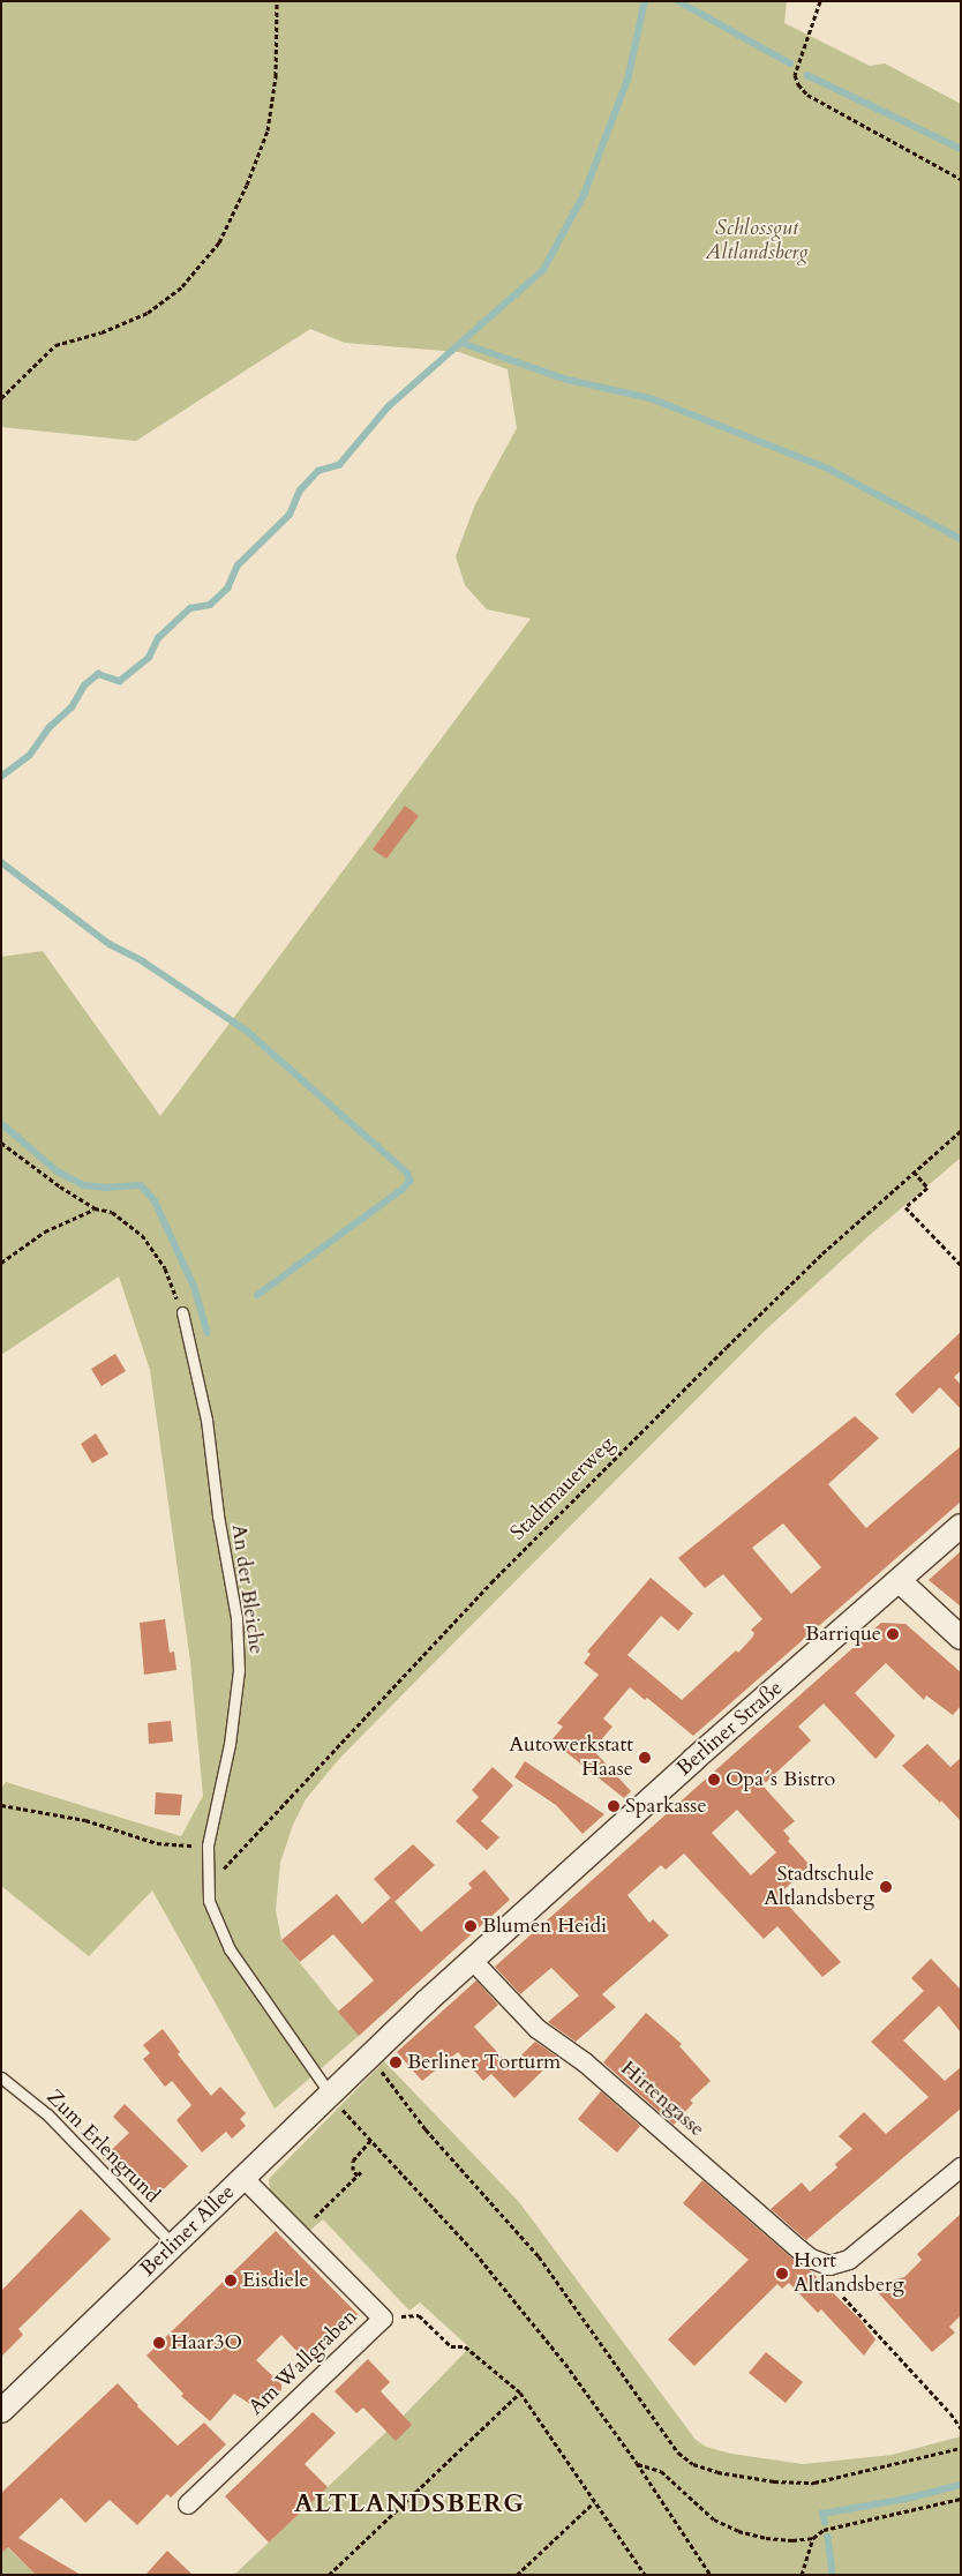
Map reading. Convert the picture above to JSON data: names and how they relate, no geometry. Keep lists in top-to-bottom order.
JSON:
{
  "streets": {
    "street": [
      "Berliner Straße",
      "Hirtengasse",
      "Berliner Allee",
      "Am Wallgraben"
    ],
    "lane": ["An der Bleiche", "Zum Erlengrund"],
    "path": ["Stadtmauerweg"]
  },
  "crossings": [
    ["Stadtmauerweg", "An der Bleiche"],
    ["An der Bleiche", "Berliner Allee"],
    ["Berliner Straße", "Hirtengasse"],
    ["Berliner Straße", "Berliner Allee"],
    ["Zum Erlengrund", "Berliner Allee"],
    ["Berliner Allee", "Am Wallgraben"]
  ],
  "districts": ["ALTLANDSBERG"],
  "parks": ["Schlossgut Altlandsberg"],
  "places": [
    "Barrique",
    "Autowerkstatt Haase",
    "Opa´s Bistro",
    "Sparkasse",
    "Stadtschule Altlandsberg",
    "Blumen Heidi",
    "Berliner Torturm",
    "Hort Altlandsberg",
    "Eisdiele",
    "Haar3O"
  ]
}
